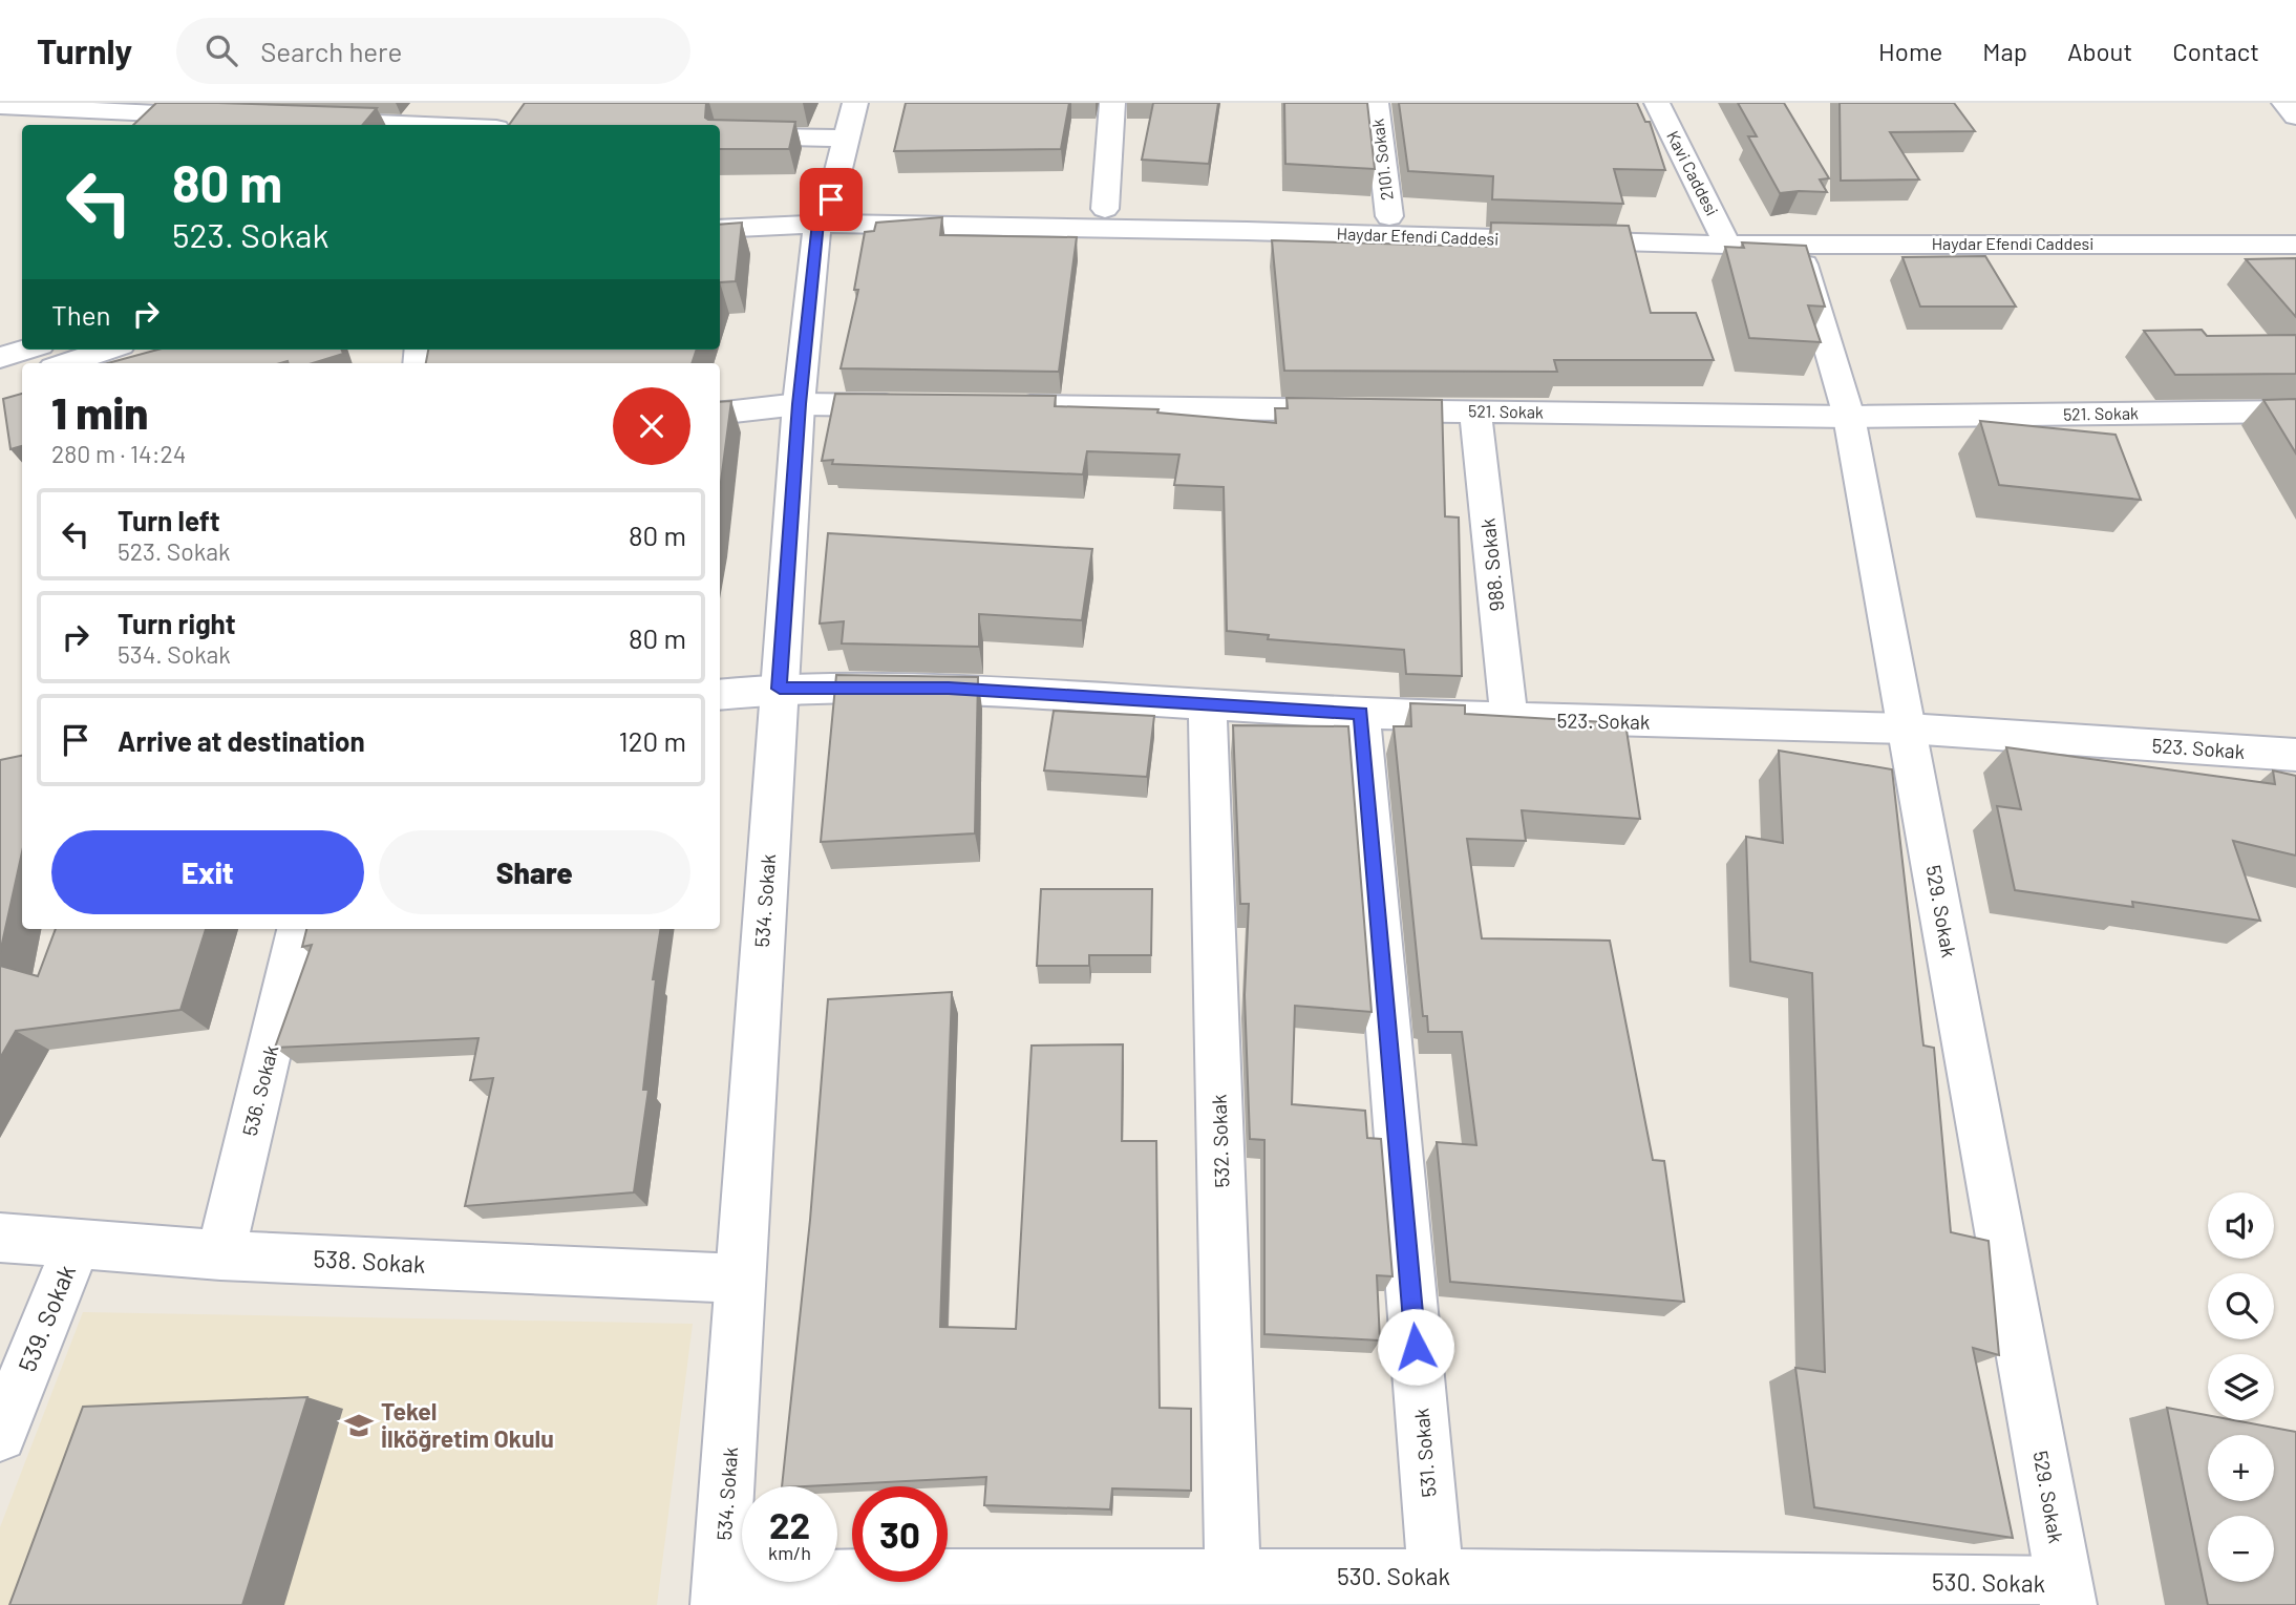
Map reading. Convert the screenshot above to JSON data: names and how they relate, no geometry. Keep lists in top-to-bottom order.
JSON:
{
  "streets": {
    "street": [
      "2101. Sokak",
      "Kavi Caddesi",
      "Haydar Efendi Caddesi",
      "521. Sokak",
      "988. Sokak",
      "523. Sokak",
      "534. Sokak",
      "529. Sokak",
      "536. Sokak",
      "532. Sokak",
      "538. Sokak",
      "539. Sokak",
      "531. Sokak",
      "530. Sokak"
    ]
  },
  "crossings": [
    ["2101. Sokak", "Haydar Efendi Caddesi"],
    ["Kavi Caddesi", "Haydar Efendi Caddesi"],
    ["Haydar Efendi Caddesi", "534. Sokak"],
    ["Haydar Efendi Caddesi", "529. Sokak"],
    ["521. Sokak", "988. Sokak"],
    ["521. Sokak", "529. Sokak"],
    ["988. Sokak", "523. Sokak"],
    ["523. Sokak", "534. Sokak"],
    ["523. Sokak", "529. Sokak"],
    ["523. Sokak", "532. Sokak"],
    ["523. Sokak", "531. Sokak"],
    ["534. Sokak", "538. Sokak"],
    ["534. Sokak", "530. Sokak"],
    ["529. Sokak", "530. Sokak"],
    ["536. Sokak", "538. Sokak"],
    ["532. Sokak", "530. Sokak"],
    ["538. Sokak", "539. Sokak"],
    ["531. Sokak", "530. Sokak"]
  ],
  "places": {
    "school or university": ["Tekel İlköğretim Okulu"]
  },
  "page": {
    "header": "Turnly",
    "search": "Search here",
    "nav": [
      "Home",
      "Map",
      "About",
      "Contact"
    ],
    "turn": ["80 m", "523. Sokak"],
    "then": "Then",
    "heading": ["1 min", "280 m · 14:24"],
    "list": [
      {
        "name": "Turn left",
        "note": "523. Sokak",
        "value": "80 m"
      },
      {
        "name": "Turn right",
        "note": "534. Sokak",
        "value": "80 m"
      },
      {
        "name": "Arrive at destination",
        "value": "120 m"
      }
    ],
    "buttons": ["Exit", "Share"],
    "map_buttons": ["+", "−"],
    "speed": "22 km/h",
    "limit": "30"
  }
}
